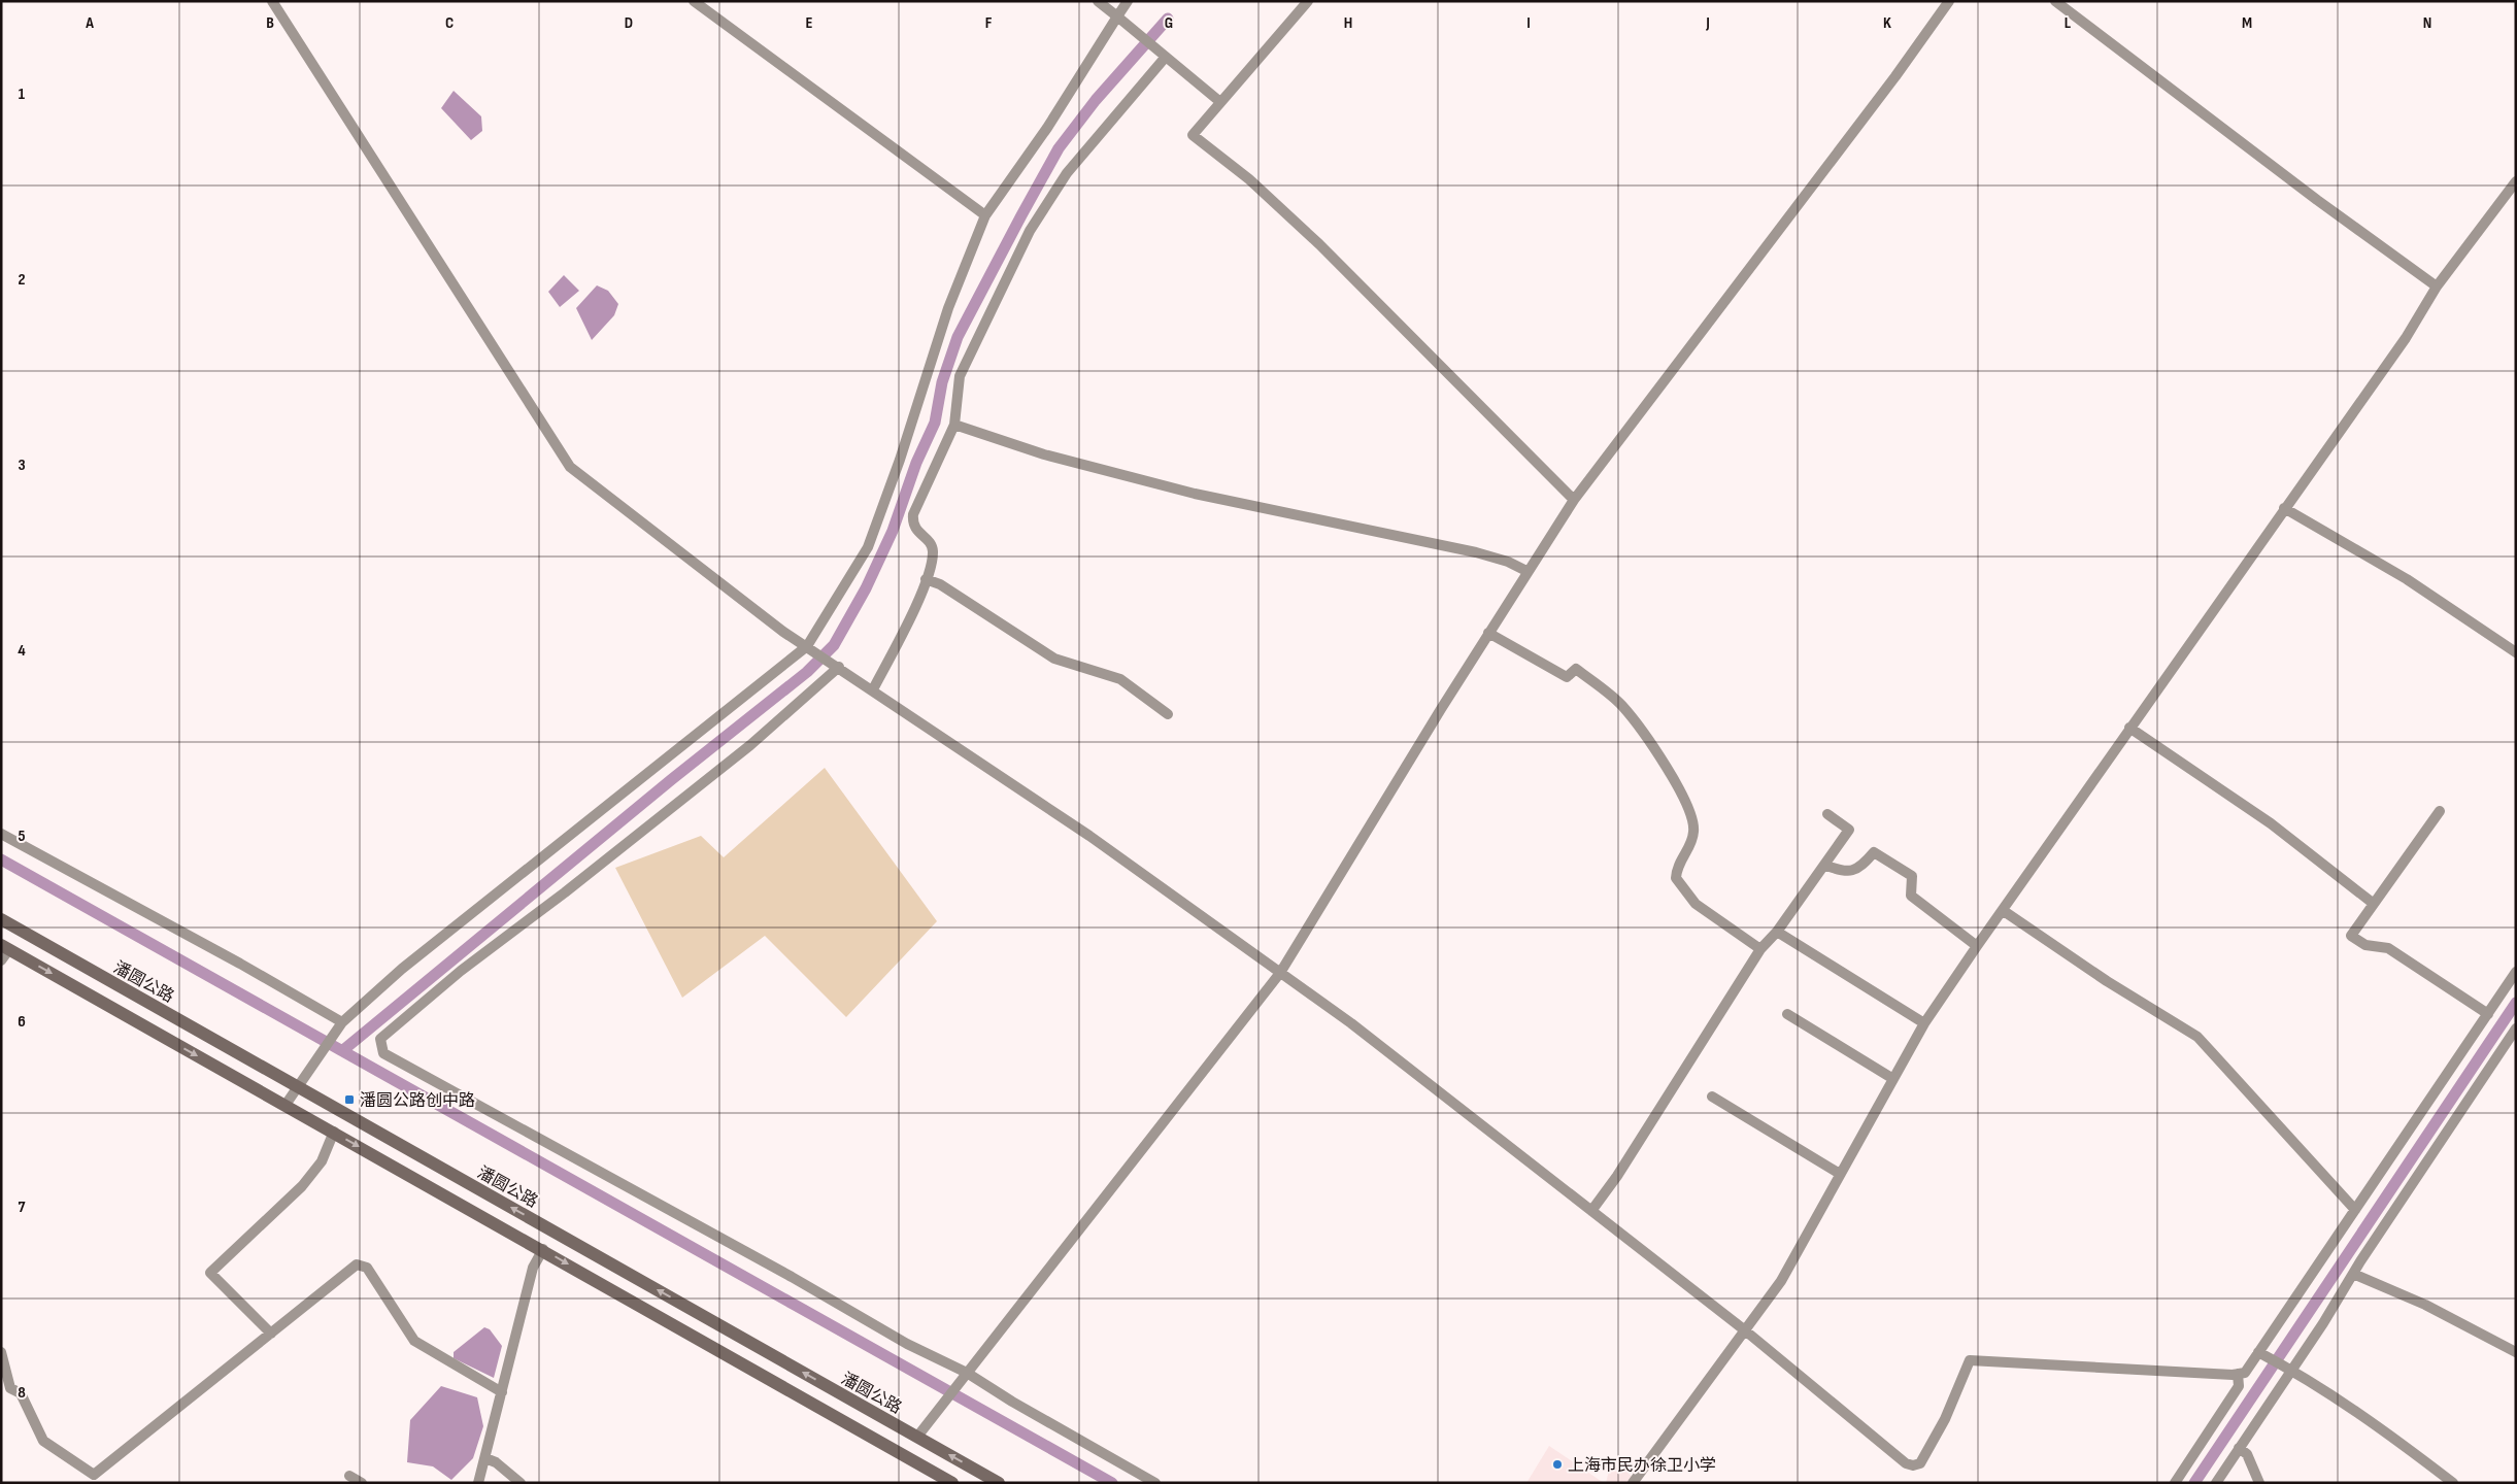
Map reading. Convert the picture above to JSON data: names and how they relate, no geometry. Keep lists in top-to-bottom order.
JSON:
{
  "streets": {
    "main road": ["潘圆公路"]
  },
  "places": {
    "transit": ["潘圆公路创中路"],
    "other": ["上海市民办徐卫小学"]
  },
  "grid": {
    "columns": [
      "A",
      "B",
      "C",
      "D",
      "E",
      "F",
      "G",
      "H",
      "I",
      "J",
      "K",
      "L",
      "M",
      "N"
    ],
    "rows": [
      "1",
      "2",
      "3",
      "4",
      "5",
      "6",
      "7",
      "8"
    ]
  }
}
